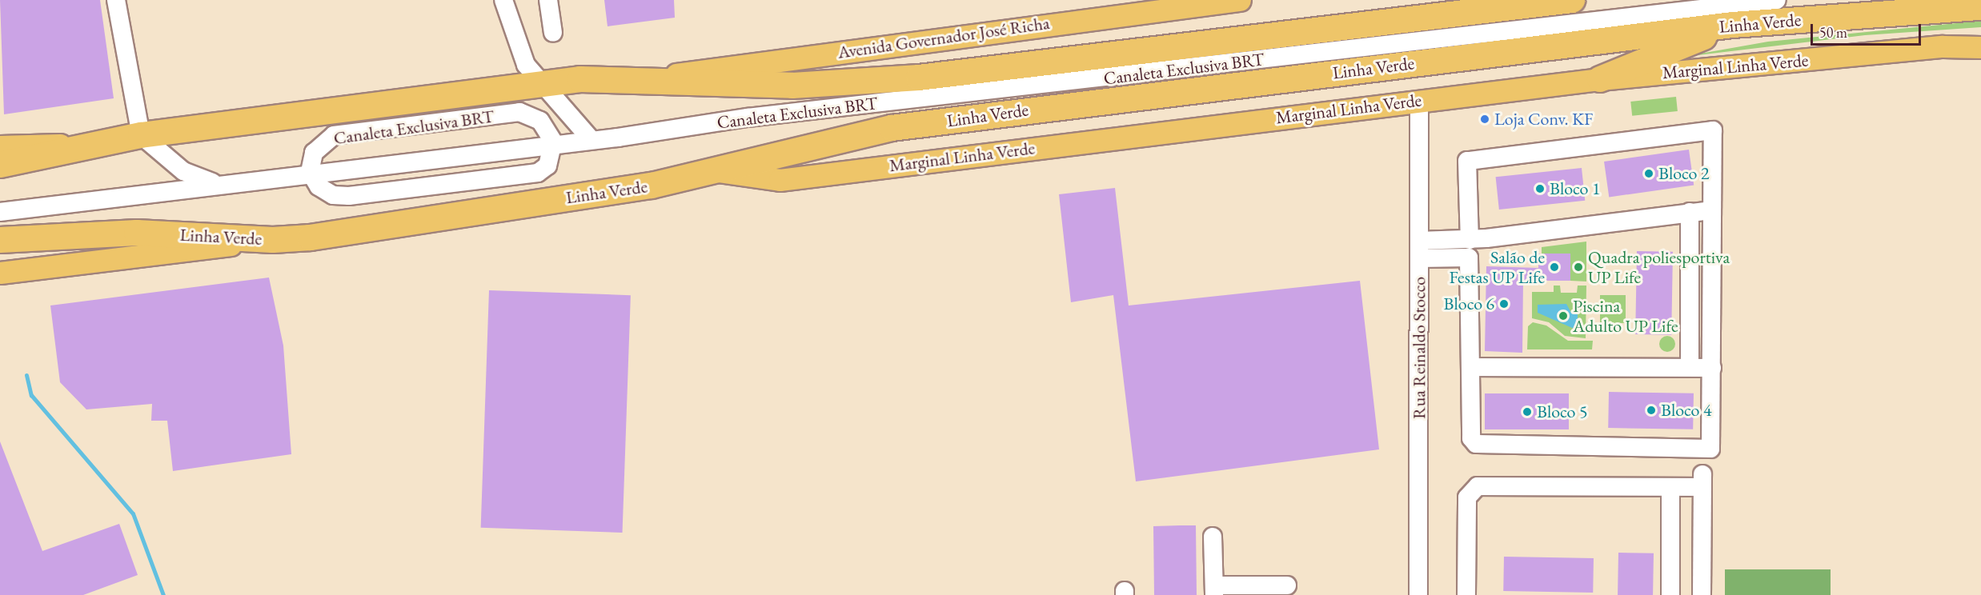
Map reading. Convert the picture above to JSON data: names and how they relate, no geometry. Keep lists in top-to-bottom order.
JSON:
{
  "streets": {
    "highway": ["Linha Verde"],
    "main road": ["Avenida Governador José Richa", "Marginal Linha Verde"],
    "street": ["Canaleta Exclusiva BRT", "Rua Reinaldo Stocco"]
  },
  "crossings": [
    ["Linha Verde", "Marginal Linha Verde"],
    ["Marginal Linha Verde", "Rua Reinaldo Stocco"]
  ],
  "places": [
    "Loja Conv. KF",
    "Bloco 2",
    "Bloco 1",
    "Salão de Festas UP Life",
    "Quadra poliesportiva UP Life",
    "Bloco 6",
    "Piscina Adulto UP Life",
    "Bloco 4",
    "Bloco 5"
  ],
  "scale_bar": "50 m"
}
